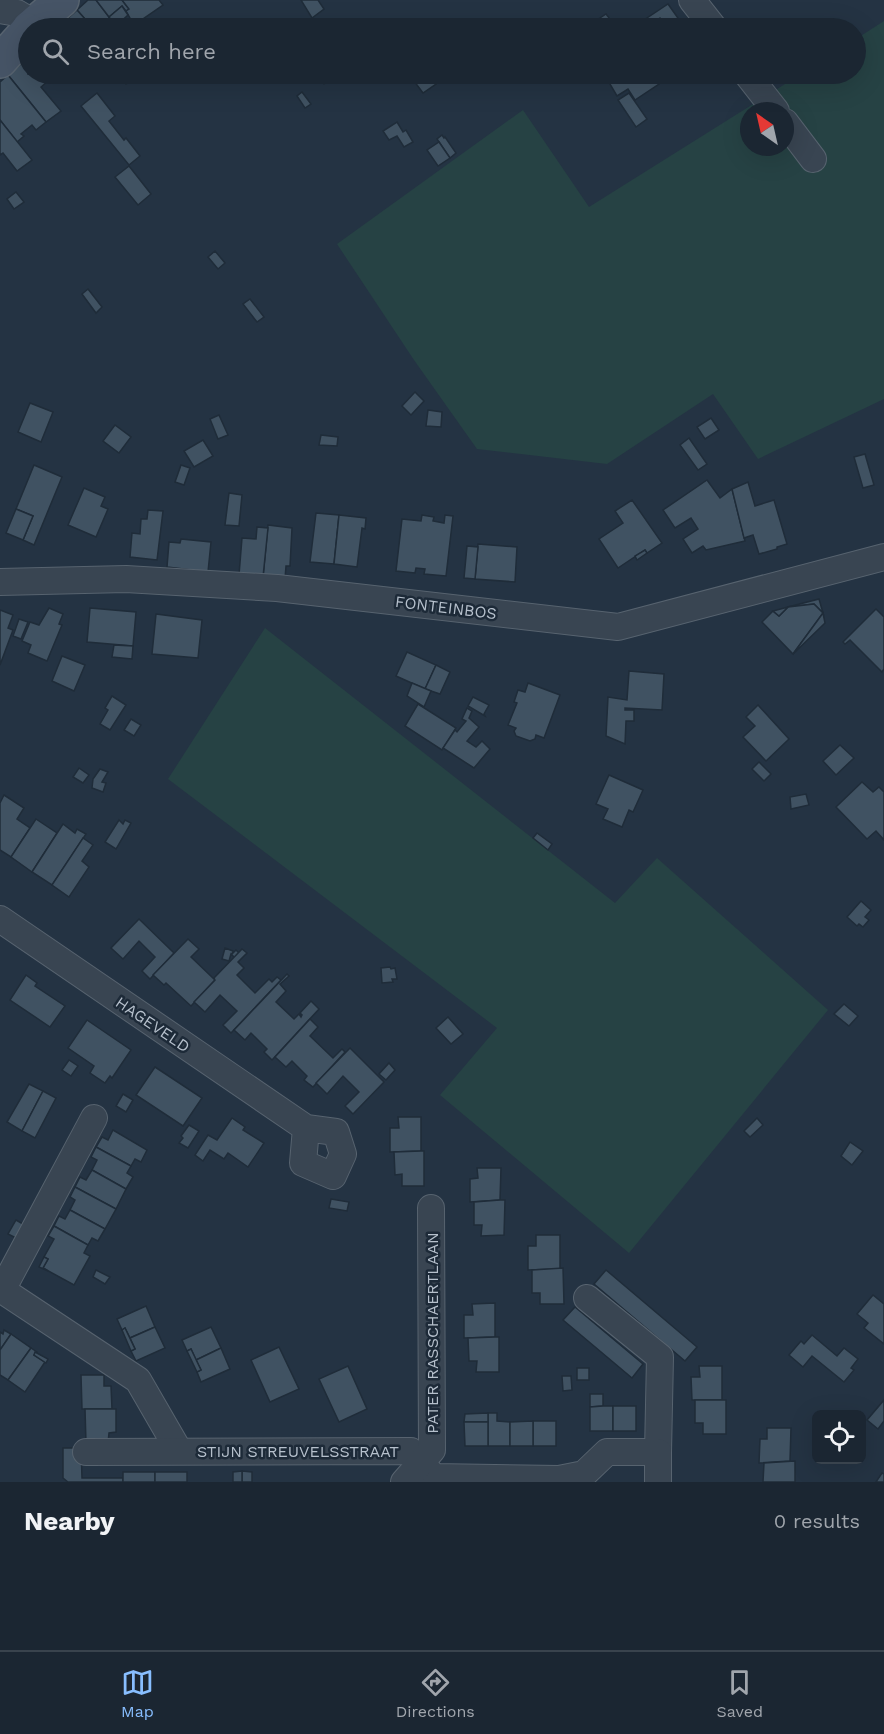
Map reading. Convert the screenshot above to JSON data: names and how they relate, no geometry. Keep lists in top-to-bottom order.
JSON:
{
  "streets": {
    "street": [
      "FONTEINBOS",
      "HAGEVELD",
      "PATER RASSCHAERTLAAN",
      "STIJN STREUVELSSTRAAT"
    ]
  },
  "crossings": [
    ["PATER RASSCHAERTLAAN", "STIJN STREUVELSSTRAAT"]
  ],
  "north": "top left",
  "page": {
    "search": "Search here",
    "heading": ["Nearby", "0 results"],
    "nav": ["Map", "Directions", "Saved"]
  }
}
